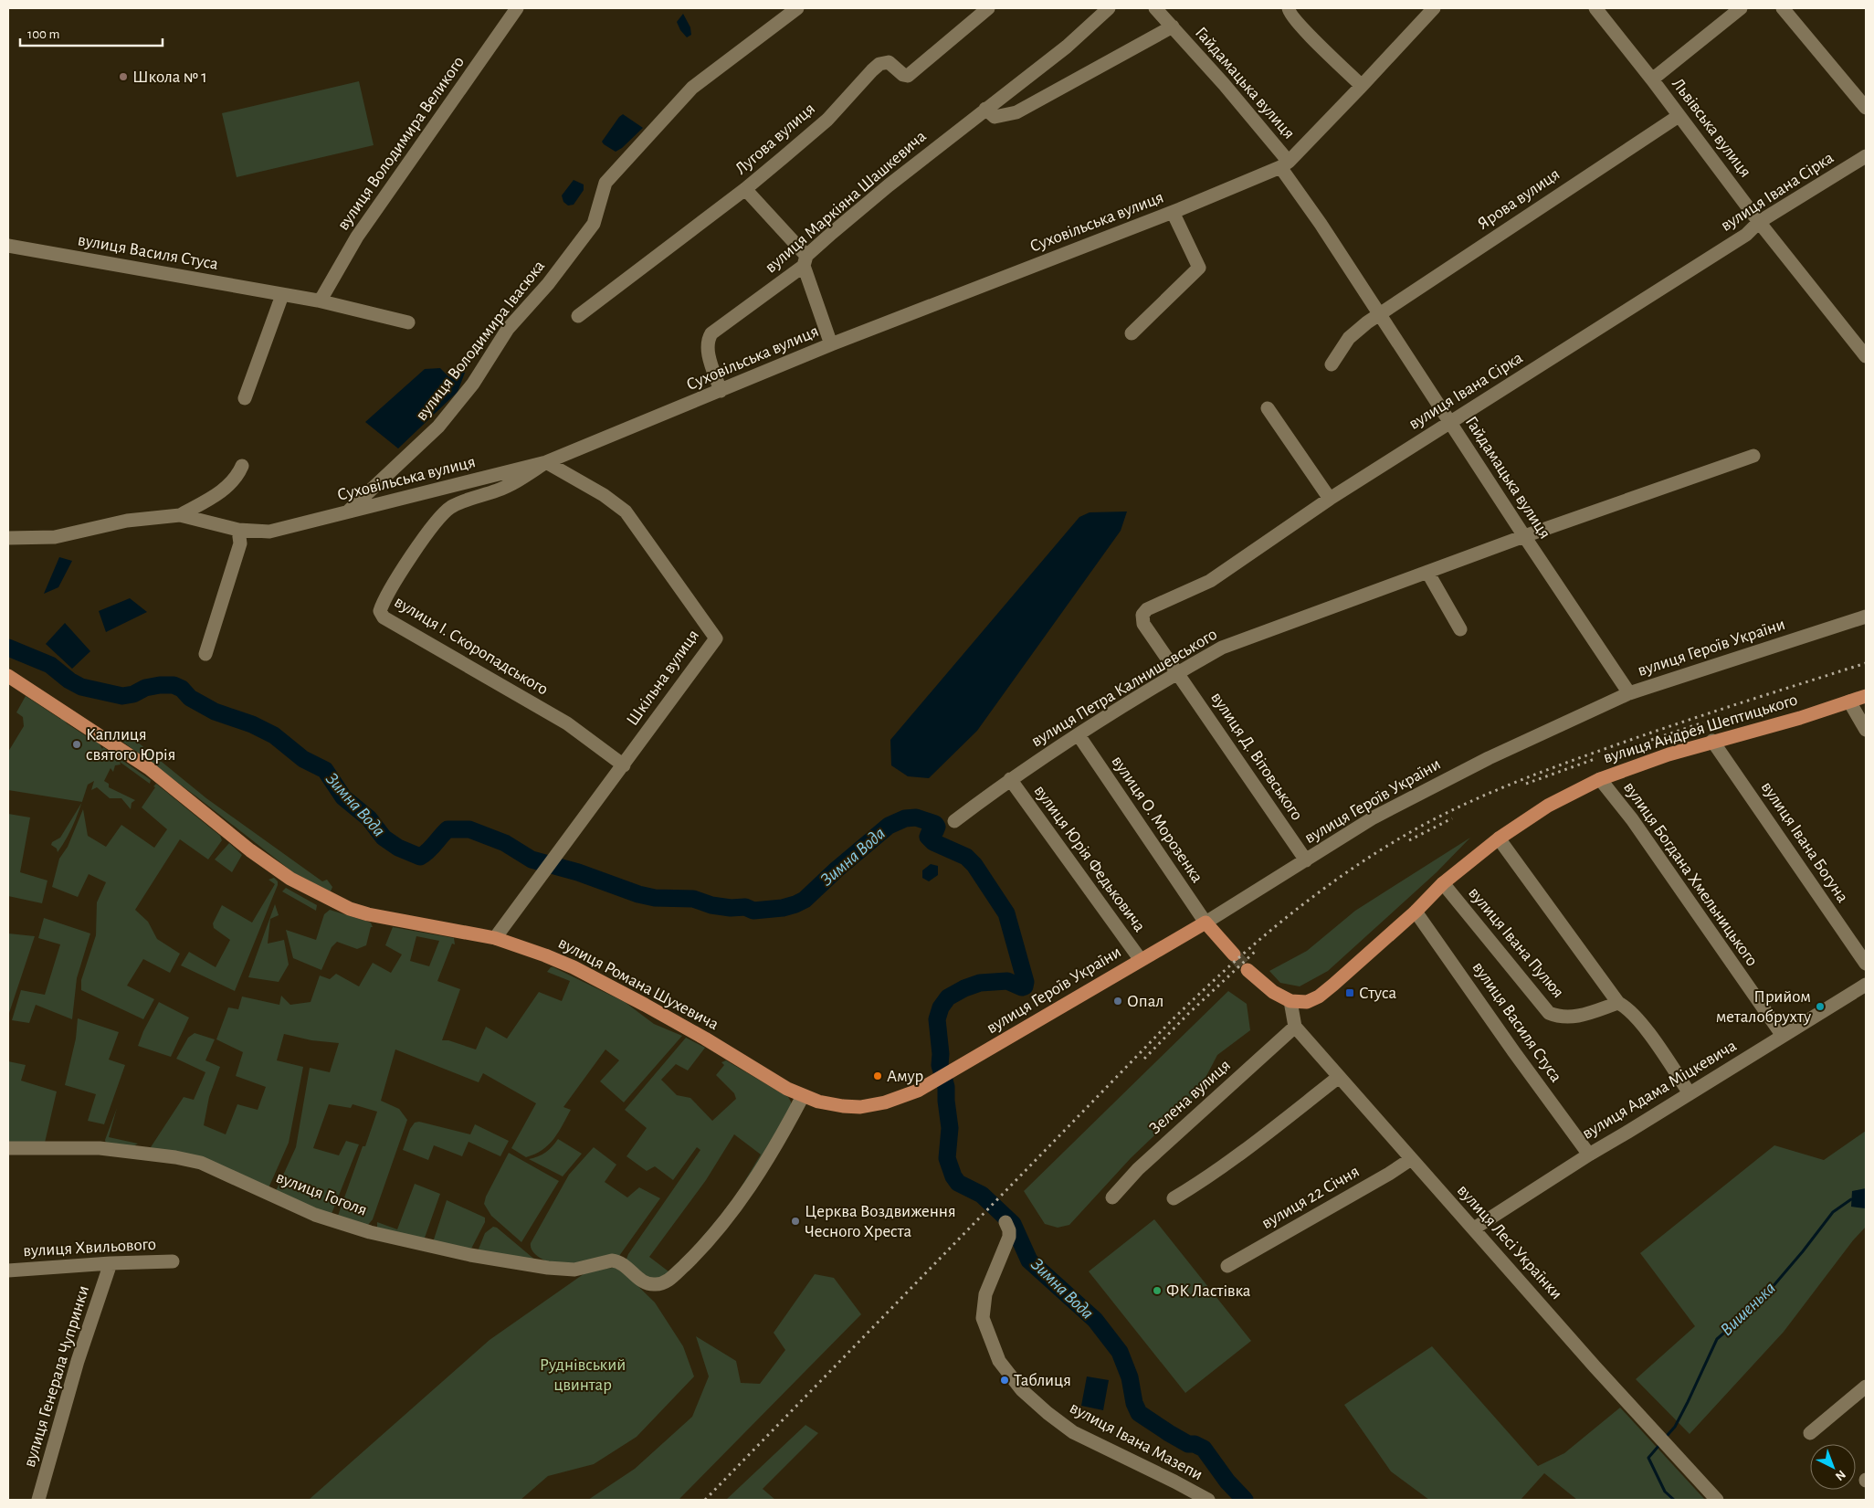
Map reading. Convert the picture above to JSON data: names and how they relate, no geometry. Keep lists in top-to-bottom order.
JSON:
{
  "streets": {
    "main road": ["вулиця Героїв України", "вулиця Андрея Шептицького", "вулиця Романа Шухевича"],
    "street": [
      "Гайдамацька вулиця",
      "Львівська вулиця",
      "Лугова вулиця",
      "вулиця Володимира Великого",
      "вулиця Івана Сірка",
      "Ярова вулиця",
      "вулиця Маркіяна Шашкевича",
      "Суховільська вулиця",
      "вулиця Василя Стуса",
      "вулиця Володимира Івасюка",
      "вулиця І. Скоропадського",
      "Шкільна вулиця",
      "вулиця Петра Калнишевського",
      "вулиця Д. Вітовського",
      "вулиця О. Морозенка",
      "вулиця Івана Богуна",
      "вулиця Юрія Федьковича",
      "вулиця Богдана Хмельницького",
      "вулиця Івана Пулюя",
      "вулиця Адама Міцкевича",
      "Зелена вулиця",
      "вулиця Гоголя",
      "вулиця 22 Січня",
      "вулиця Лесі Українки",
      "вулиця Хвильового",
      "вулиця Генерала Чупринки",
      "вулиця Івана Мазепи"
    ]
  },
  "crossings": [
    ["Гайдамацька вулиця", "вулиця Івана Сірка"],
    ["Гайдамацька вулиця", "Ярова вулиця"],
    ["Гайдамацька вулиця", "Суховільська вулиця"],
    ["Гайдамацька вулиця", "вулиця Героїв України"],
    ["Гайдамацька вулиця", "вулиця Петра Калнишевського"],
    ["Львівська вулиця", "вулиця Івана Сірка"],
    ["Львівська вулиця", "Ярова вулиця"],
    ["вулиця Володимира Великого", "вулиця Василя Стуса"],
    ["вулиця Івана Сірка", "вулиця Петра Калнишевського"],
    ["вулиця Івана Сірка", "вулиця Д. Вітовського"],
    ["вулиця Маркіяна Шашкевича", "Суховільська вулиця"],
    ["Суховільська вулиця", "вулиця Володимира Івасюка"],
    ["Суховільська вулиця", "вулиця І. Скоропадського"],
    ["Суховільська вулиця", "Шкільна вулиця"],
    ["вулиця Василя Стуса", "вулиця Андрея Шептицького"],
    ["вулиця Василя Стуса", "вулиця Адама Міцкевича"],
    ["вулиця І. Скоропадського", "Шкільна вулиця"],
    ["вулиця Героїв України", "вулиця Д. Вітовського"],
    ["вулиця Героїв України", "вулиця О. Морозенка"],
    ["вулиця Героїв України", "вулиця Юрія Федьковича"],
    ["вулиця Героїв України", "вулиця Романа Шухевича"],
    ["Шкільна вулиця", "вулиця Романа Шухевича"],
    ["вулиця Петра Калнишевського", "вулиця Д. Вітовського"],
    ["вулиця Петра Калнишевського", "вулиця О. Морозенка"],
    ["вулиця Петра Калнишевського", "вулиця Юрія Федьковича"],
    ["вулиця Андрея Шептицького", "вулиця Івана Богуна"],
    ["вулиця Андрея Шептицького", "вулиця Богдана Хмельницького"],
    ["вулиця Андрея Шептицького", "вулиця Івана Пулюя"],
    ["вулиця Богдана Хмельницького", "вулиця Адама Міцкевича"],
    ["вулиця Романа Шухевича", "вулиця Гоголя"],
    ["вулиця Адама Міцкевича", "вулиця Лесі Українки"],
    ["Зелена вулиця", "вулиця Лесі Українки"],
    ["вулиця 22 Січня", "вулиця Лесі Українки"],
    ["вулиця Хвильового", "вулиця Генерала Чупринки"]
  ],
  "water": ["Зимна Вода", "Вишенька"],
  "parks": ["Руднівський цвинтар"],
  "places": {
    "other": [
      "Школа № 1",
      "Каплиця святого Юрія",
      "Опал",
      "Прийом металобрухту",
      "Амур",
      "Церква Воздвиження Чесного Хреста",
      "ФК Ластівка",
      "Таблиця"
    ],
    "transit": ["Стуса"]
  },
  "scale_bar": "100 m",
  "north": "bottom right"
}
